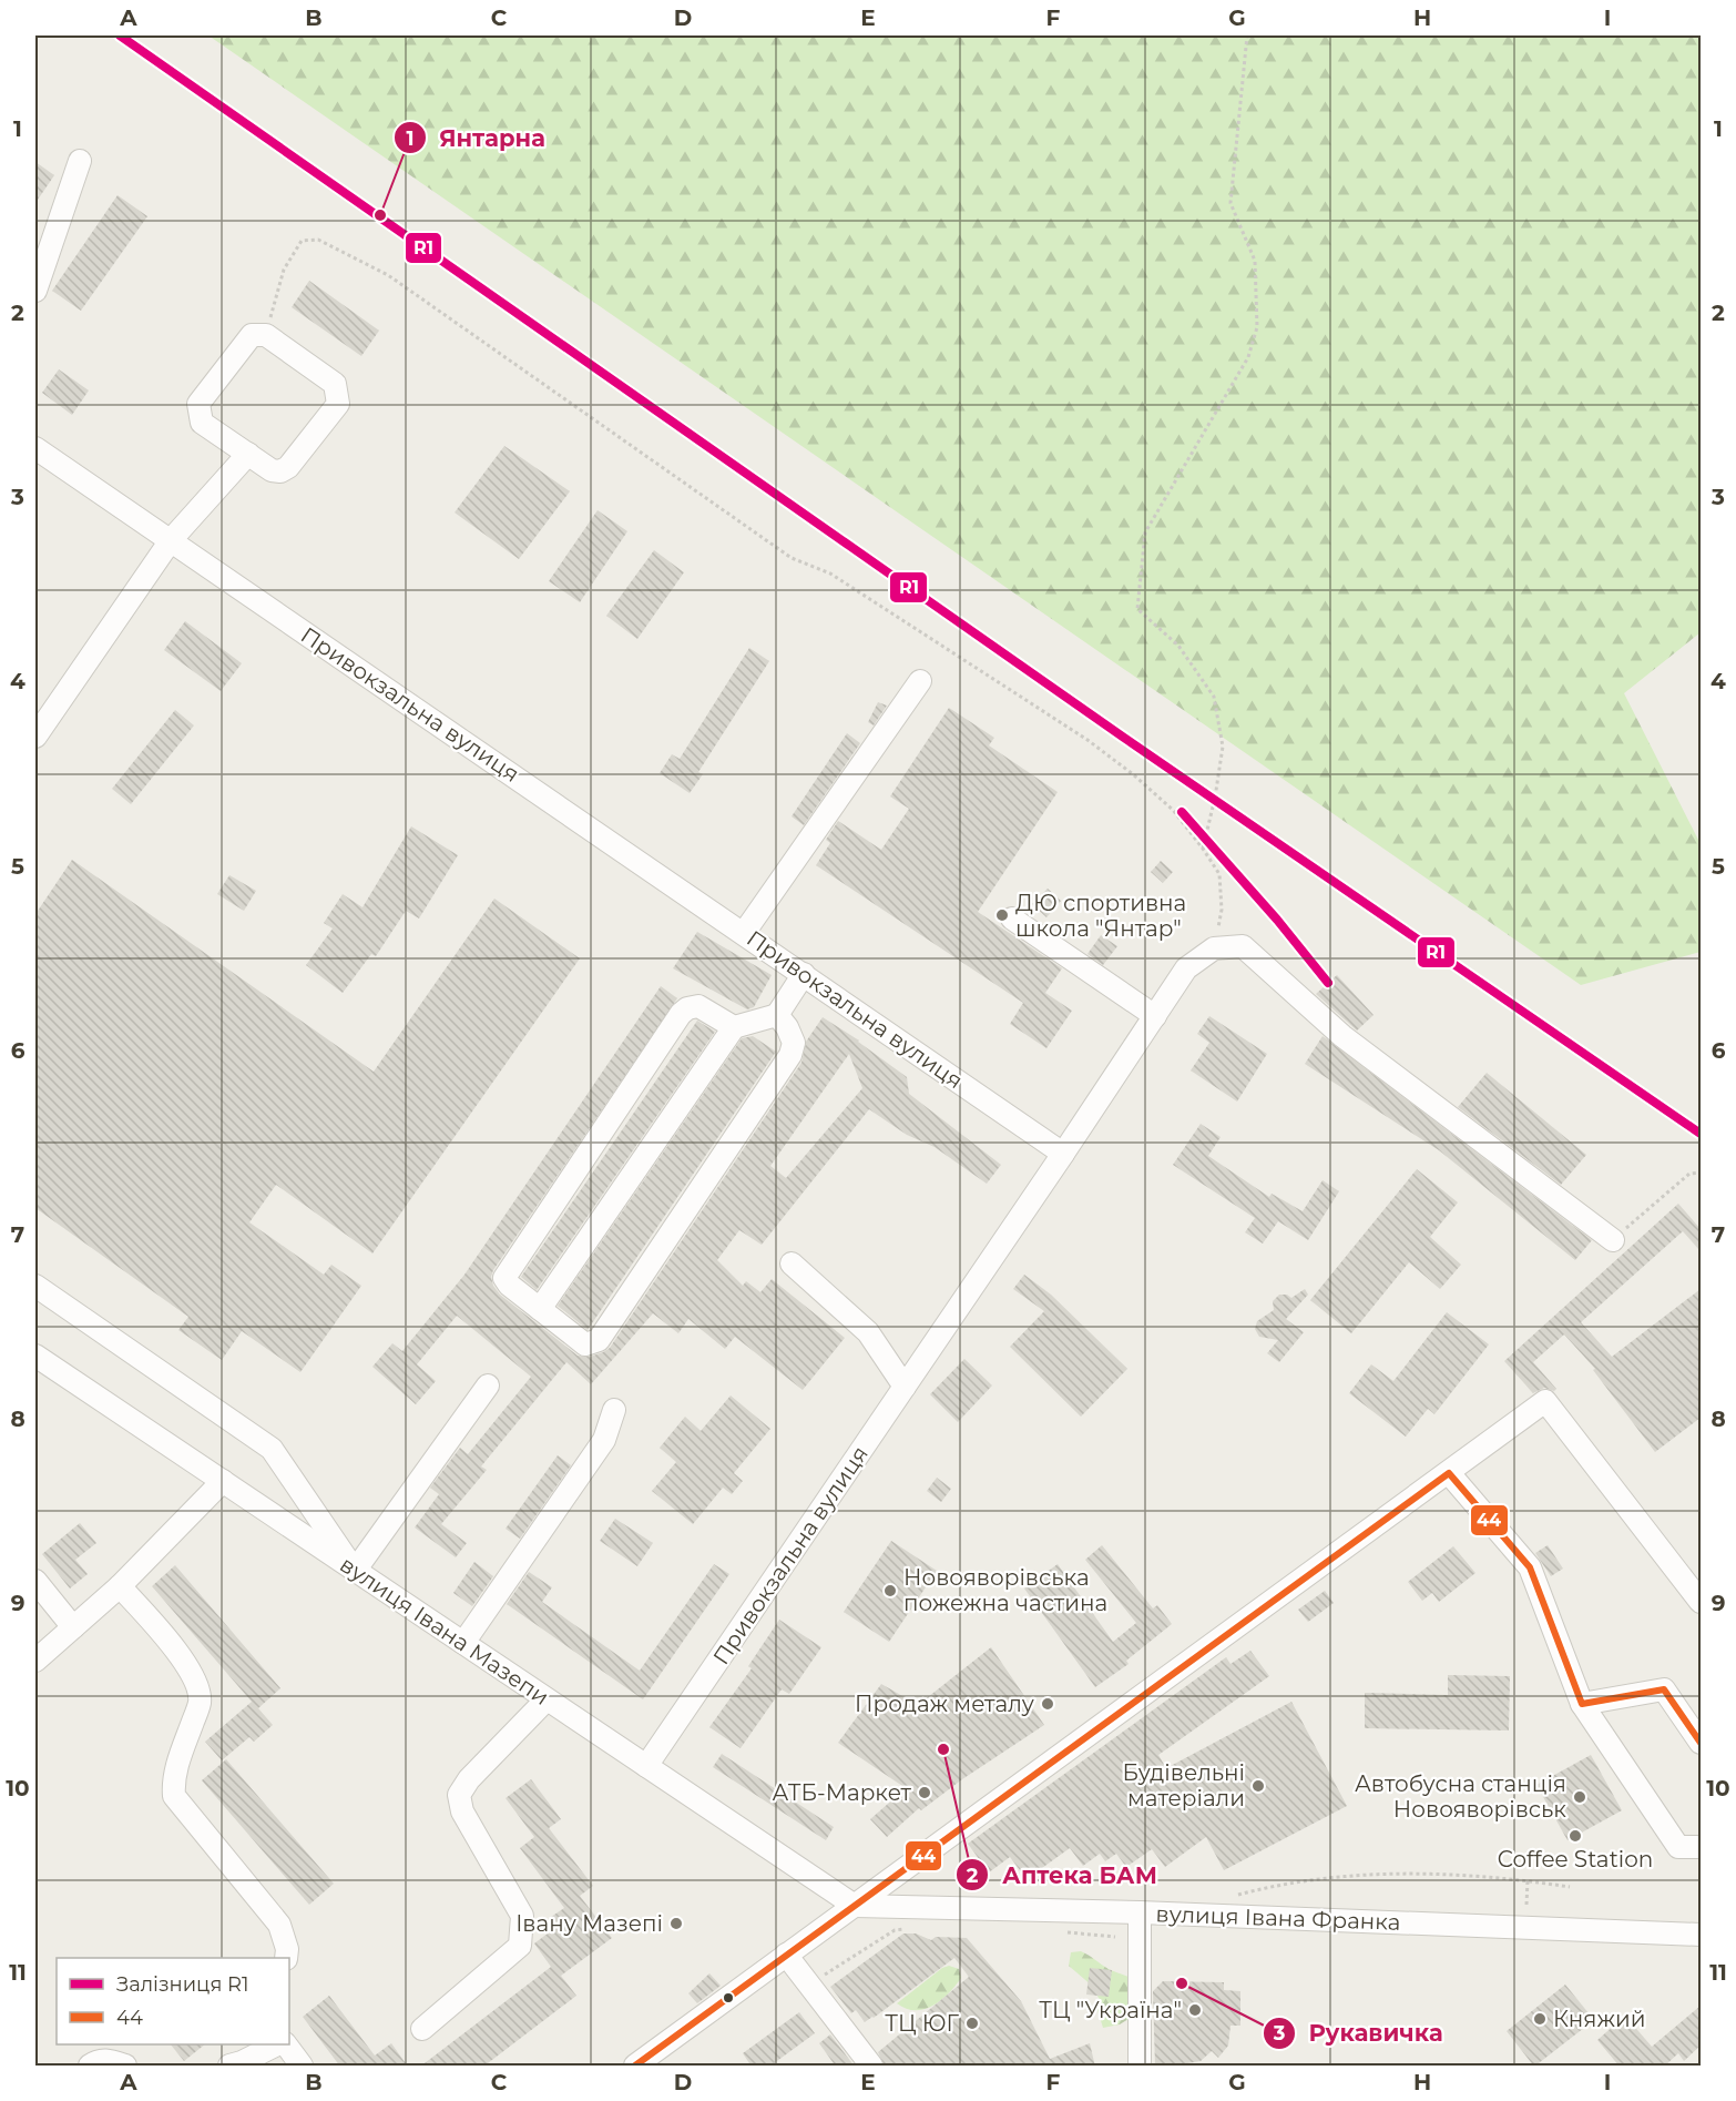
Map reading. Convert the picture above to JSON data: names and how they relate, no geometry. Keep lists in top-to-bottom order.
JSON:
{
  "streets": {
    "street": ["Привокзальна вулиця", "вулиця Івана Мазепи", "вулиця Івана Франка"]
  },
  "crossings": [
    ["Привокзальна вулиця", "вулиця Івана Мазепи"],
    ["вулиця Івана Мазепи", "вулиця Івана Франка"]
  ],
  "places": [
    "Янтарна",
    "ДЮ спортивна школа \"Янтар\"",
    "Новояворівська пожежна частина",
    "Продаж металу",
    "Аптека БАМ",
    "Будівельні матеріали",
    "АТБ-Маркет",
    "Автобусна станція Новояворівськ",
    "Coffee Station",
    "Івану Мазепі",
    "Рукавичка",
    "ТЦ \"Україна\"",
    "Княжий",
    "ТЦ ЮГ"
  ],
  "lines": ["rail line R1", "transit line 44"],
  "legend": ["Залізниця R1", "44"],
  "grid": {
    "columns": [
      "A",
      "B",
      "C",
      "D",
      "E",
      "F",
      "G",
      "H",
      "I"
    ],
    "rows": [
      "1",
      "2",
      "3",
      "4",
      "5",
      "6",
      "7",
      "8",
      "9",
      "10",
      "11"
    ]
  }
}
